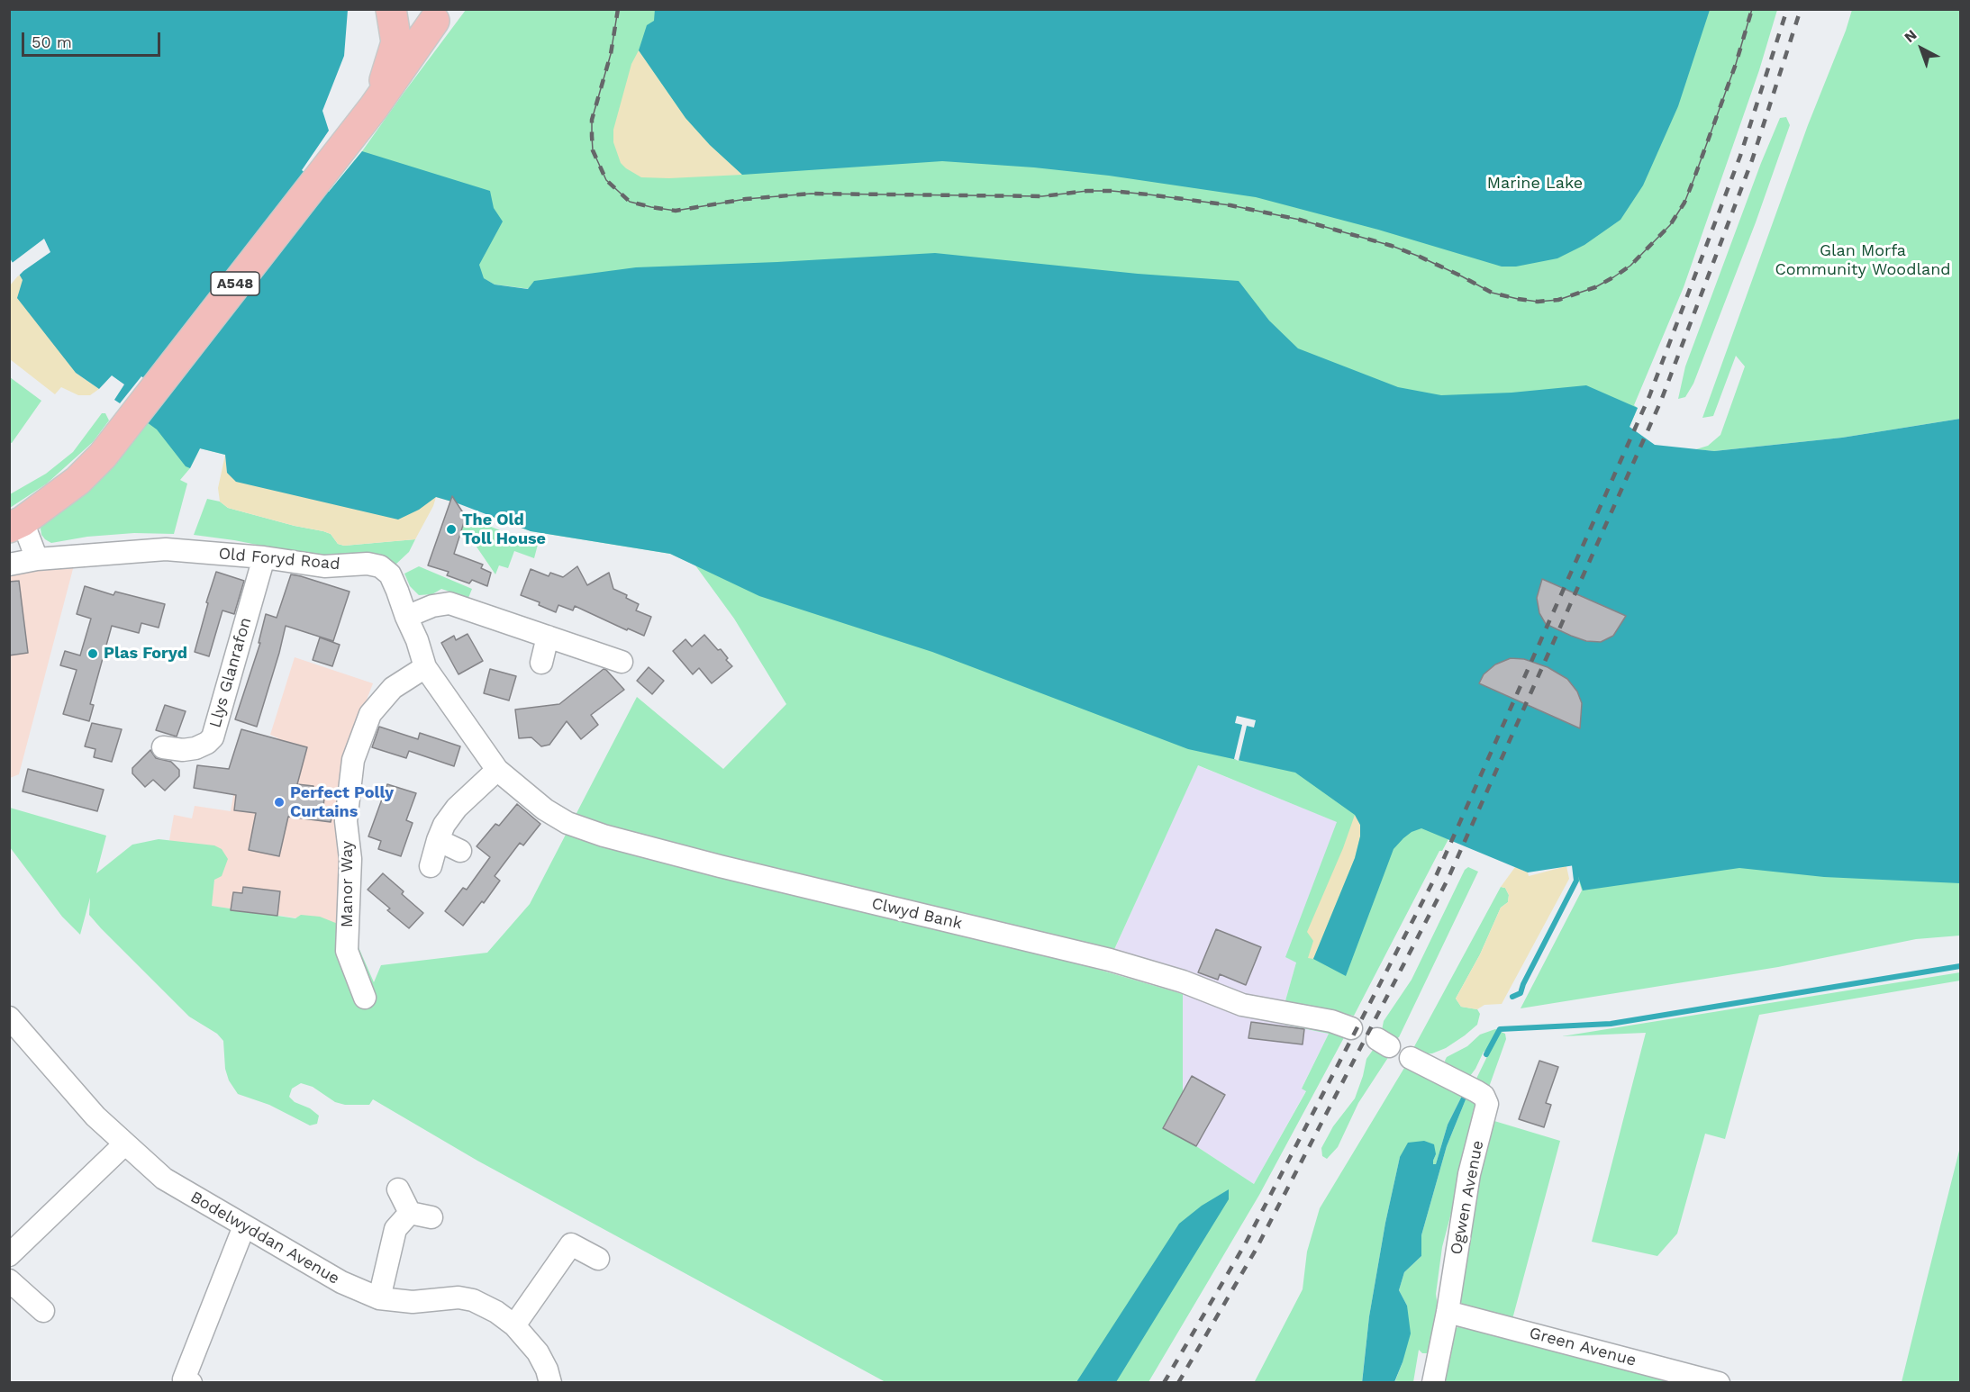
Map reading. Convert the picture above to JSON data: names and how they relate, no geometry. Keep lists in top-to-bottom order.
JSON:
{
  "streets": {
    "main road": ["A548"],
    "street": [
      "Old Foryd Road",
      "Llys Glanrafon",
      "Manor Way",
      "Clwyd Bank",
      "Ogwen Avenue",
      "Bodelwyddan Avenue",
      "Green Avenue"
    ]
  },
  "crossings": [
    ["Old Foryd Road", "Llys Glanrafon"],
    ["Old Foryd Road", "Manor Way"],
    ["Old Foryd Road", "Clwyd Bank"],
    ["Manor Way", "Clwyd Bank"],
    ["Ogwen Avenue", "Green Avenue"]
  ],
  "parks": ["Marine Lake", "Glan Morfa Community Woodland"],
  "places": ["The Old Toll House", "Plas Foryd", "Perfect Polly Curtains"],
  "scale_bar": "50 m",
  "north": "top left"
}
